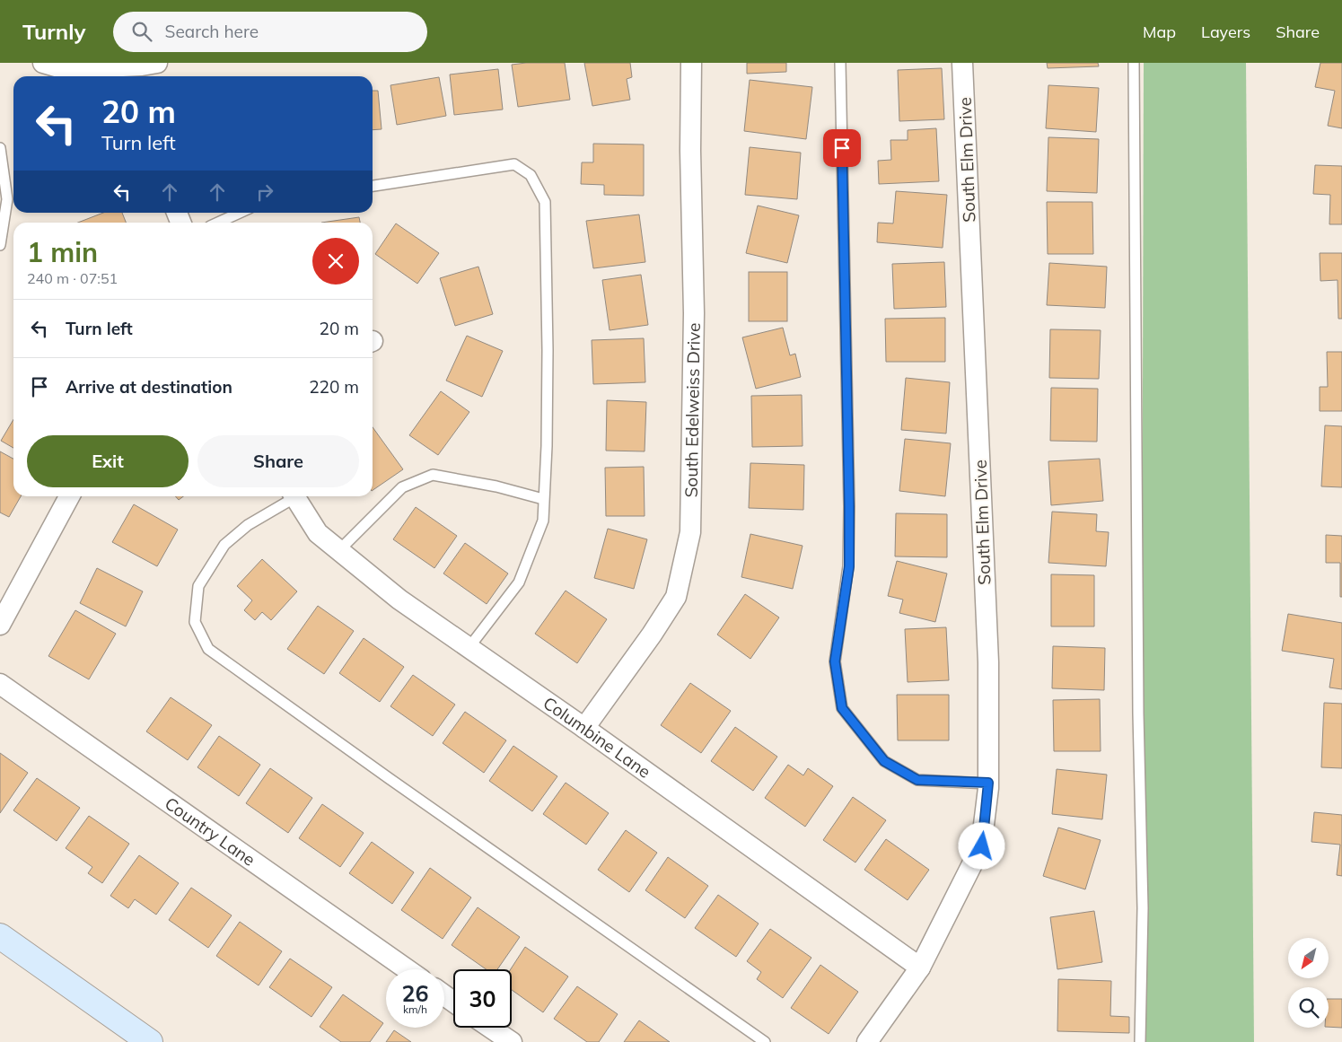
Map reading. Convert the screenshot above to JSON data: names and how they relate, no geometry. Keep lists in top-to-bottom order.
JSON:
{
  "streets": {
    "street": [
      "South Elm Drive",
      "South Edelweiss Drive",
      "Columbine Lane",
      "Country Lane"
    ]
  },
  "crossings": [
    ["South Elm Drive", "Columbine Lane"],
    ["South Edelweiss Drive", "Columbine Lane"]
  ],
  "north": "bottom left",
  "page": {
    "header": "Turnly",
    "search": "Search here",
    "nav": ["Map", "Layers", "Share"],
    "turn": ["20 m", "Turn left"],
    "heading": ["1 min", "240 m · 07:51"],
    "list": [
      {
        "name": "Turn left",
        "value": "20 m"
      },
      {
        "name": "Arrive at destination",
        "value": "220 m"
      }
    ],
    "buttons": ["Exit", "Share"],
    "speed": "26 km/h",
    "limit": "30"
  }
}
